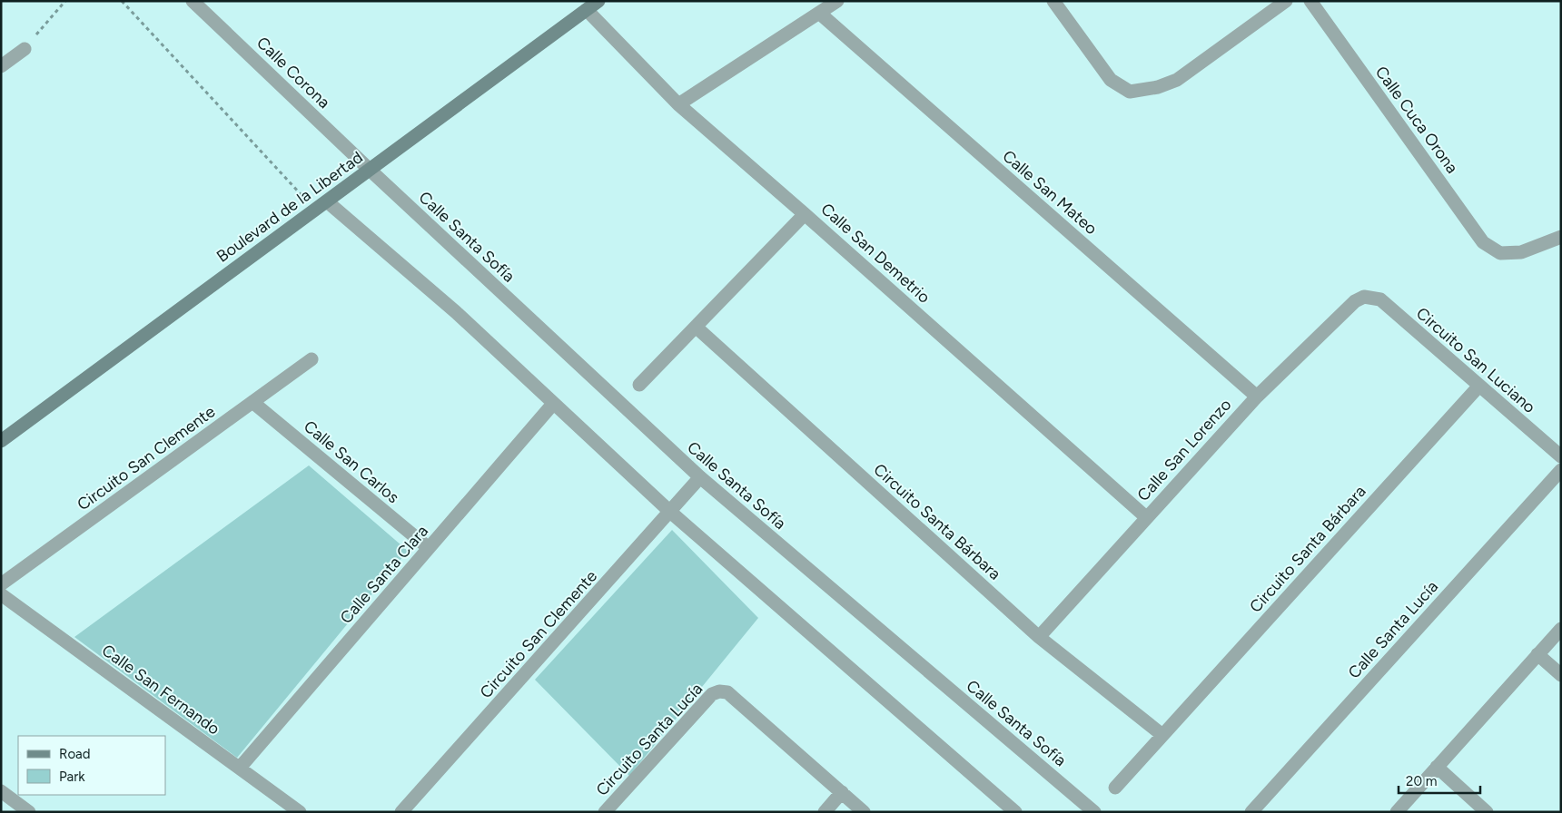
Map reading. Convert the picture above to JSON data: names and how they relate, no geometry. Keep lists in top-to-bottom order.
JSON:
{
  "streets": {
    "street": [
      "Calle Corona",
      "Calle Cuca Orona",
      "Calle San Mateo",
      "Boulevard de la Libertad",
      "Calle Santa Sofía",
      "Calle San Demetrio",
      "Circuito San Luciano",
      "Calle San Lorenzo",
      "Circuito San Clemente",
      "Calle San Carlos",
      "Circuito Santa Bárbara",
      "Calle Santa Clara",
      "Calle Santa Lucía",
      "Calle San Fernando",
      "Circuito Santa Lucía"
    ]
  },
  "crossings": [
    ["Calle Corona", "Boulevard de la Libertad"],
    ["Calle Corona", "Calle Santa Sofía"],
    ["Calle San Mateo", "Calle San Lorenzo"],
    ["Boulevard de la Libertad", "Calle Santa Sofía"],
    ["Boulevard de la Libertad", "Calle San Demetrio"],
    ["Calle Santa Sofía", "Circuito San Clemente"],
    ["Calle San Demetrio", "Calle San Lorenzo"],
    ["Circuito San Luciano", "Calle San Lorenzo"],
    ["Circuito San Luciano", "Circuito Santa Bárbara"],
    ["Calle San Lorenzo", "Circuito Santa Bárbara"],
    ["Circuito San Clemente", "Calle San Carlos"],
    ["Calle San Carlos", "Calle Santa Clara"],
    ["Calle Santa Clara", "Calle San Fernando"]
  ],
  "legend": ["Road", "Park"],
  "scale_bar": "20 m"
}
